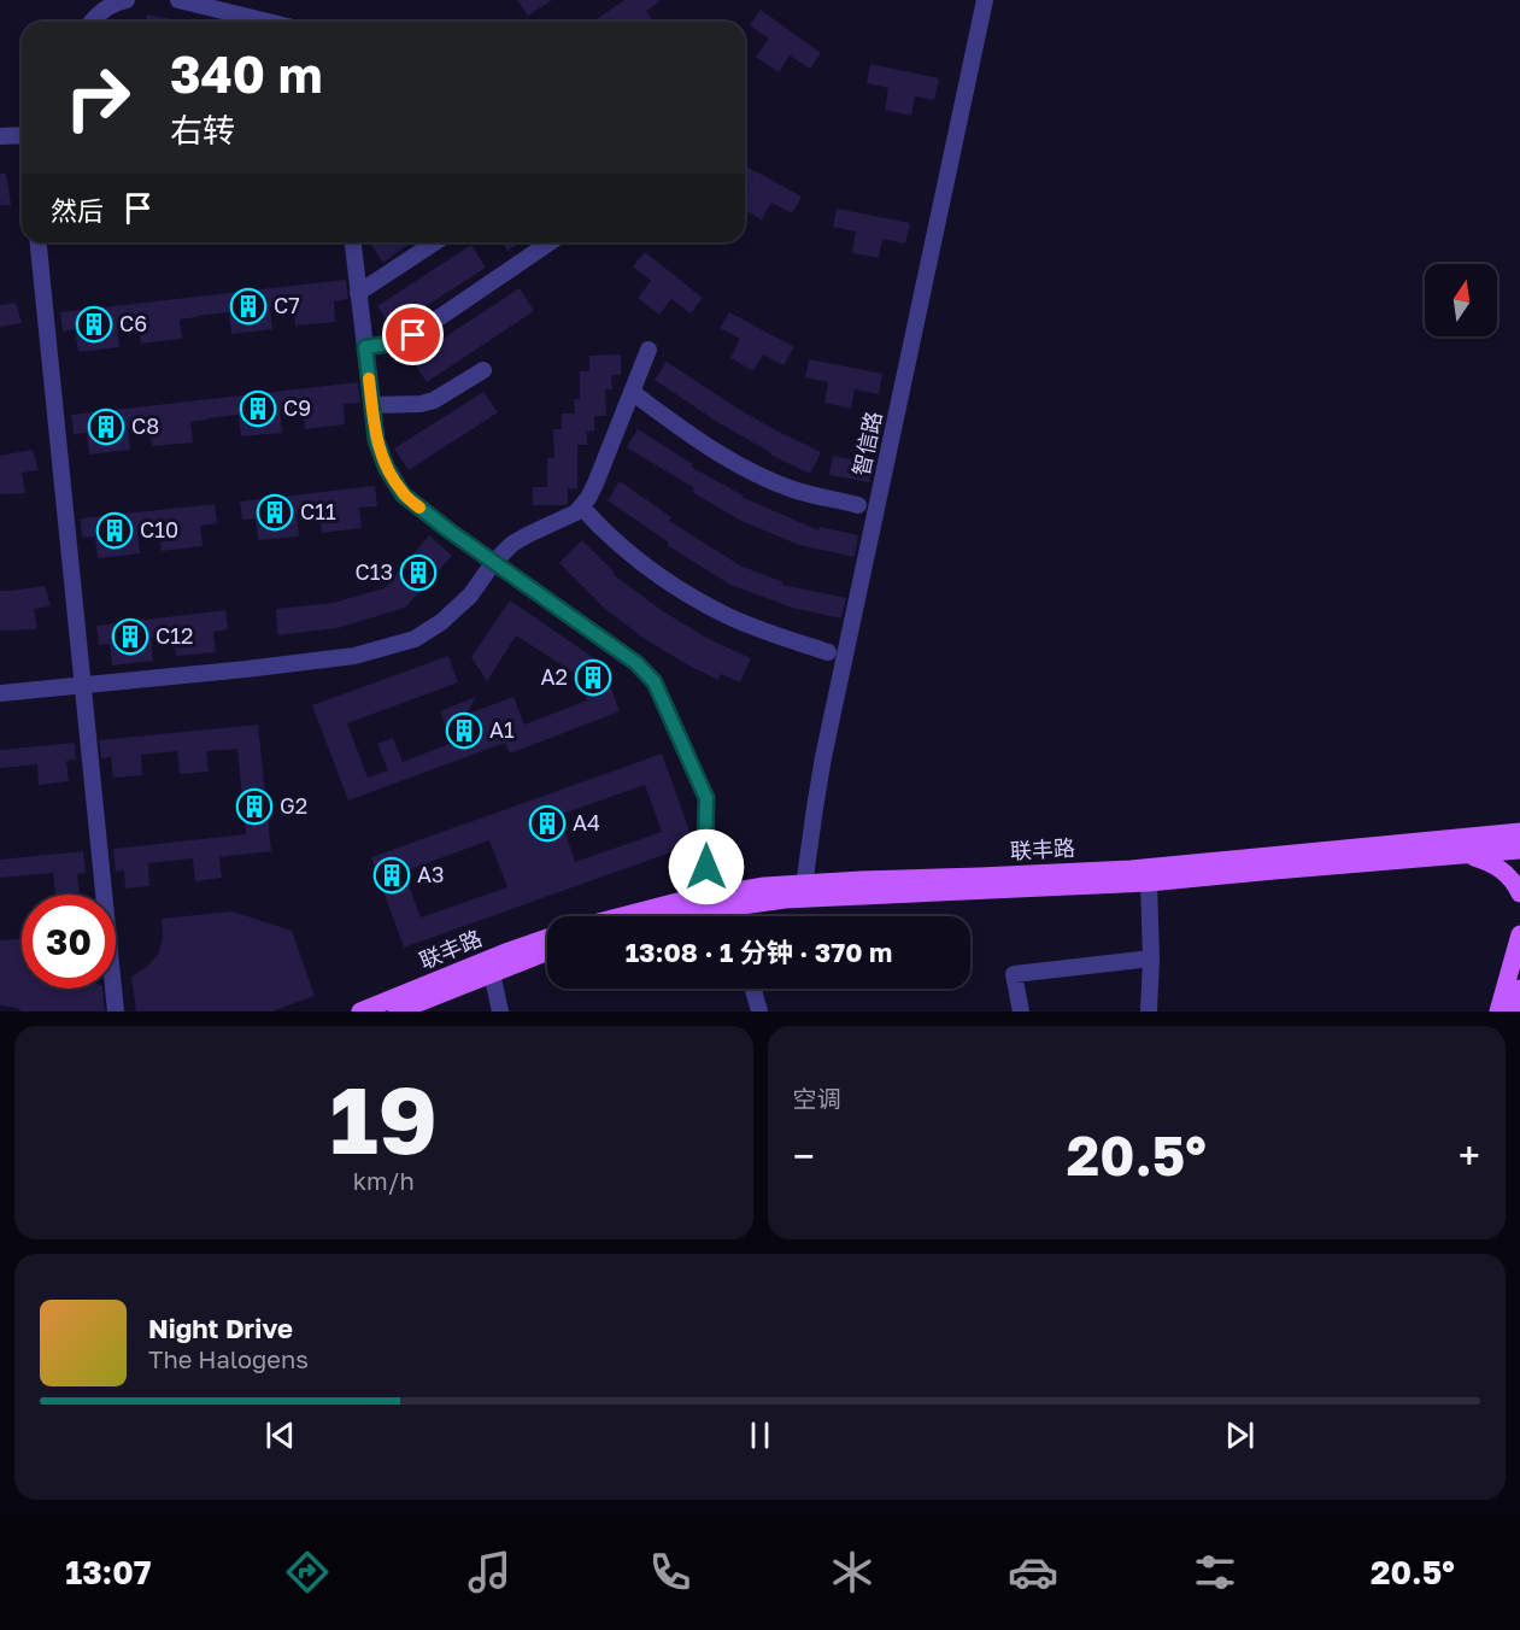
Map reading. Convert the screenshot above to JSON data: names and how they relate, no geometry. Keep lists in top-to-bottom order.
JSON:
{
  "streets": {
    "main road": ["联丰路"],
    "street": ["智信路"]
  },
  "crossings": [
    ["智信路", "联丰路"]
  ],
  "places": {
    "building": [
      "C7",
      "C6",
      "C9",
      "C8",
      "C11",
      "C10",
      "C13",
      "C12",
      "A2",
      "A1",
      "G2",
      "A4",
      "A3"
    ]
  },
  "north": "top",
  "page": {
    "turn": ["340 m", "右转"],
    "then": "然后",
    "limit": "30",
    "trip": "13:08 · 1 分钟 · 370 m",
    "tile": [
      ["19", "km/h"],
      "空调"
    ],
    "heat": ["−", "20.5°", "+"],
    "song": ["Night Drive", "The Halogens"],
    "tabs": ["13:07", "20.5°"]
  }
}
